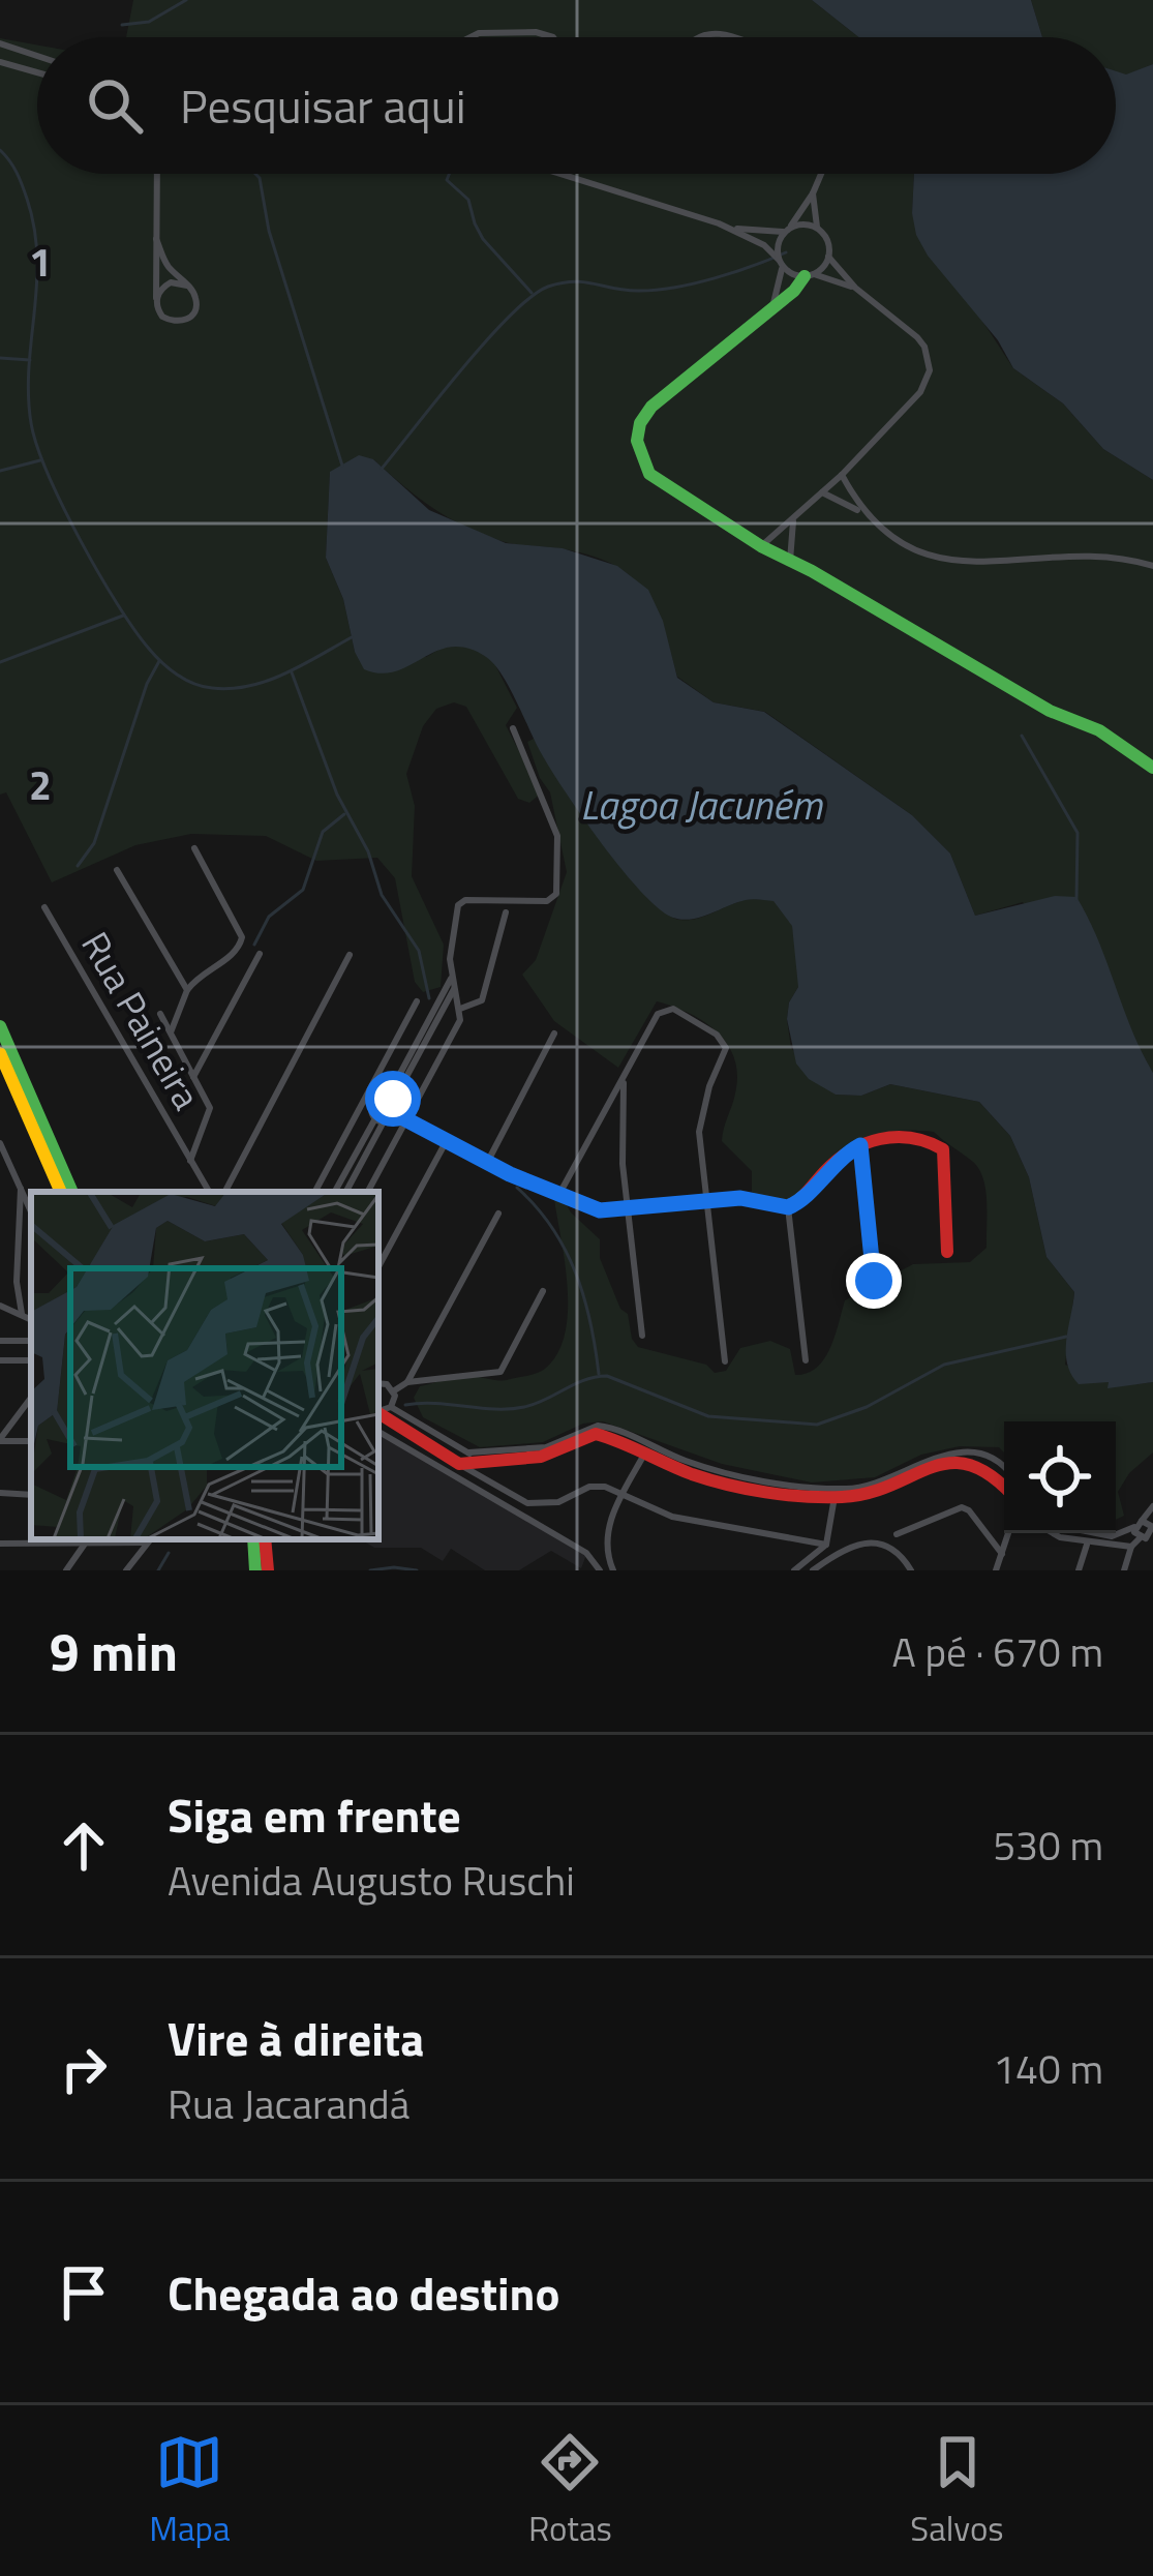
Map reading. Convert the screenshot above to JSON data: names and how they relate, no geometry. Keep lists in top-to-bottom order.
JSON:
{
  "streets": {
    "street": ["Rua Paineira"]
  },
  "water": ["Lagoa Jacuném"],
  "page": {
    "search": "Pesquisar aqui",
    "heading": ["9 min", "A pé · 670 m"],
    "list": [
      ["Siga em frente", "Avenida Augusto Ruschi", "530 m"],
      ["Vire à direita", "Rua Jacarandá", "140 m"],
      "Chegada ao destino"
    ],
    "nav": ["Mapa", "Rotas", "Salvos"]
  },
  "grid": {
    "rows": ["1", "2"]
  }
}
